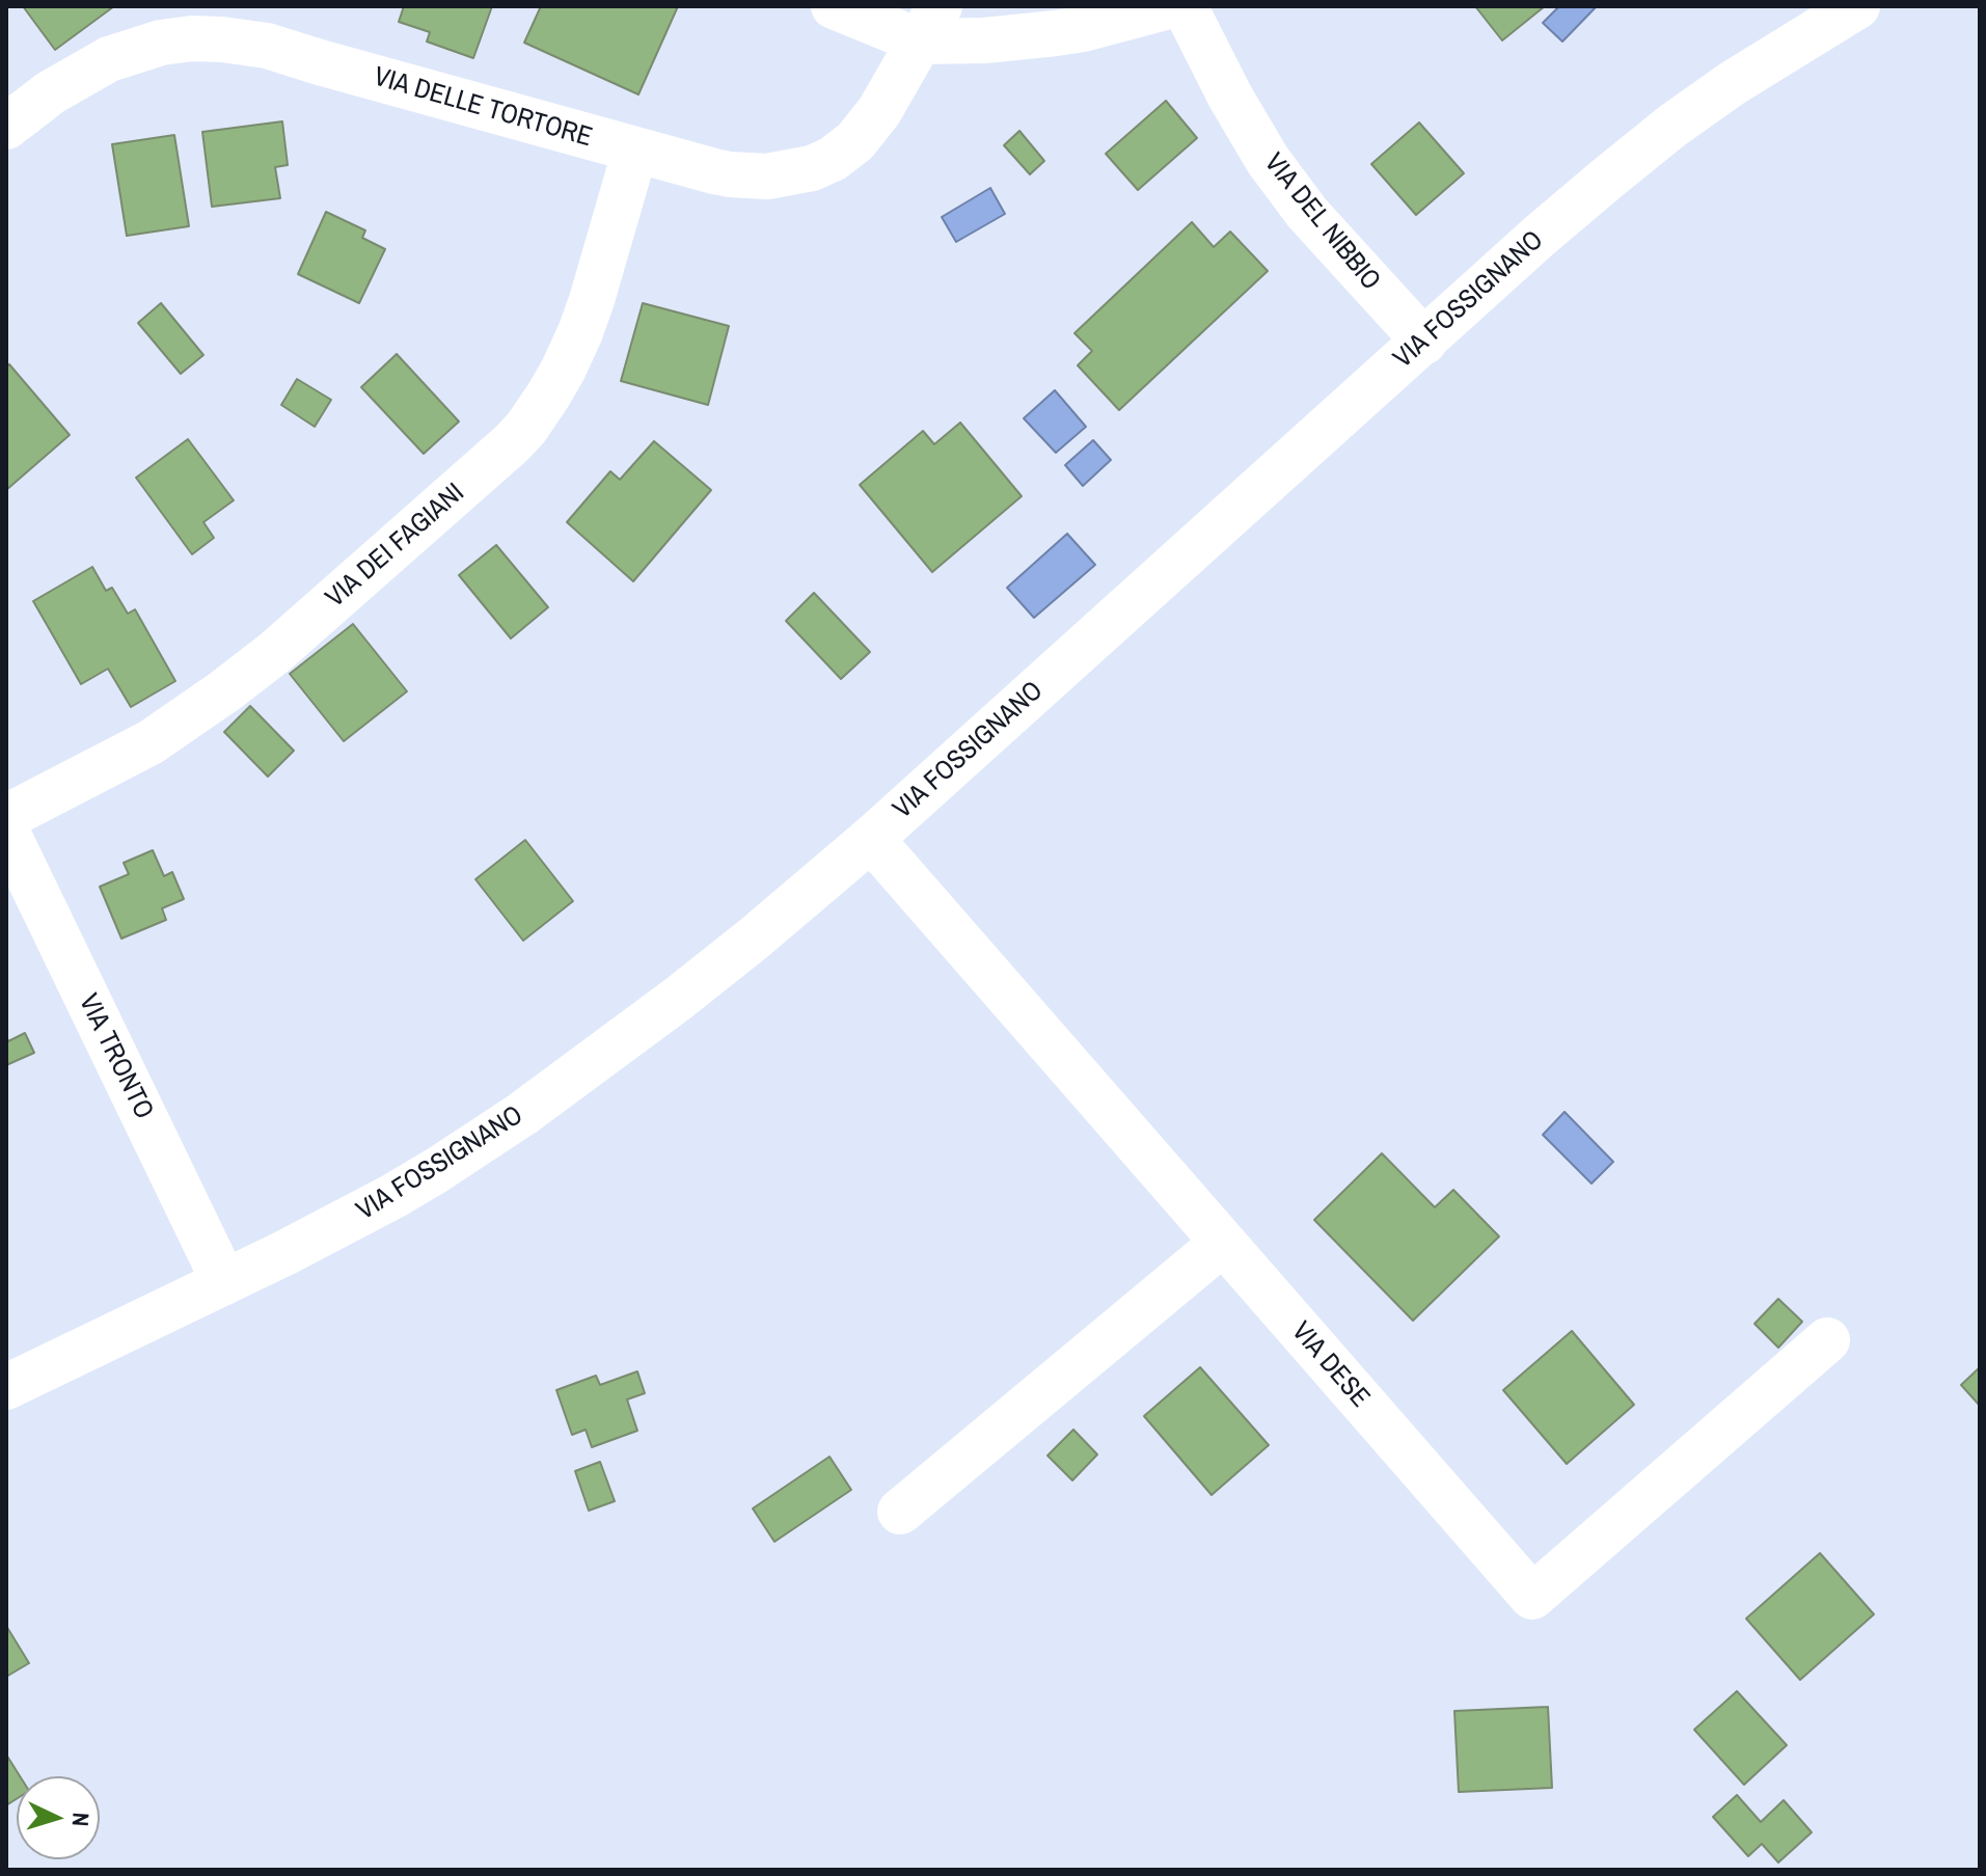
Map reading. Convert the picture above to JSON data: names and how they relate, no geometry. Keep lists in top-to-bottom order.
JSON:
{
  "streets": {
    "street": [
      "VIA DELLE TORTORE",
      "VIA DEL NIBBIO",
      "VIA FOSSIGNANO",
      "VIA DEI FAGIANI",
      "VIA TRONTO",
      "VIA DESE"
    ]
  },
  "crossings": [
    ["VIA DELLE TORTORE", "VIA DEI FAGIANI"],
    ["VIA DEL NIBBIO", "VIA FOSSIGNANO"],
    ["VIA FOSSIGNANO", "VIA TRONTO"],
    ["VIA FOSSIGNANO", "VIA DESE"]
  ],
  "north": "right"
}
